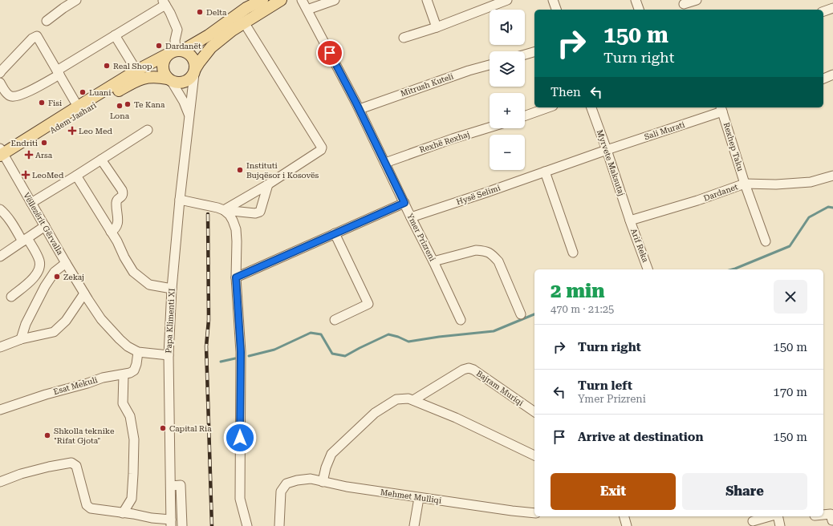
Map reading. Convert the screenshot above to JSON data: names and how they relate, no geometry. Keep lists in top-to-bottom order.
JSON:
{
  "streets": {
    "main road": ["Adem Jashari"],
    "street": [
      "Mitrush Kuteli",
      "Sali Murati",
      "Rexhë Rexhaj",
      "Rexhep Taku",
      "Myrvete Maksutaj",
      "Dardanet",
      "Hysë Selimi",
      "Vëllezërit Gërvalla",
      "Ymer Prizreni",
      "Arif Reka",
      "Papa Klimenti XI",
      "Esat Mekuli",
      "Bajram Muriqi",
      "Mehmet Mulliqi"
    ]
  },
  "crossings": [
    ["Mitrush Kuteli", "Ymer Prizreni"],
    ["Adem Jashari", "Vëllezërit Gërvalla"],
    ["Adem Jashari", "Papa Klimenti XI"],
    ["Sali Murati", "Rexhep Taku"],
    ["Sali Murati", "Myrvete Maksutaj"],
    ["Sali Murati", "Hysë Selimi"],
    ["Rexhë Rexhaj", "Ymer Prizreni"],
    ["Rexhep Taku", "Dardanet"],
    ["Myrvete Maksutaj", "Dardanet"],
    ["Myrvete Maksutaj", "Hysë Selimi"],
    ["Myrvete Maksutaj", "Arif Reka"],
    ["Dardanet", "Arif Reka"],
    ["Hysë Selimi", "Ymer Prizreni"],
    ["Vëllezërit Gërvalla", "Papa Klimenti XI"],
    ["Vëllezërit Gërvalla", "Esat Mekuli"]
  ],
  "places": {
    "other": [
      "Delta",
      "Dardanët",
      "Real Shop",
      "Luani",
      "Fisi",
      "Te Kana",
      "Lona",
      "Endriti",
      "Instituti Bujqësor i Kosovës",
      "Zekaj",
      "Capital Ria",
      "Shkolla teknike \"Rifat Gjota\""
    ],
    "health": ["Leo Med", "Arsa", "LeoMed"]
  },
  "page": {
    "map_buttons": ["+", "−"],
    "turn": ["150 m", "Turn right"],
    "then": "Then",
    "heading": ["2 min", "470 m · 21:25"],
    "list": [
      {
        "name": "Turn right",
        "value": "150 m"
      },
      {
        "name": "Turn left",
        "note": "Ymer Prizreni",
        "value": "170 m"
      },
      {
        "name": "Arrive at destination",
        "value": "150 m"
      }
    ],
    "buttons": ["Exit", "Share"]
  }
}
